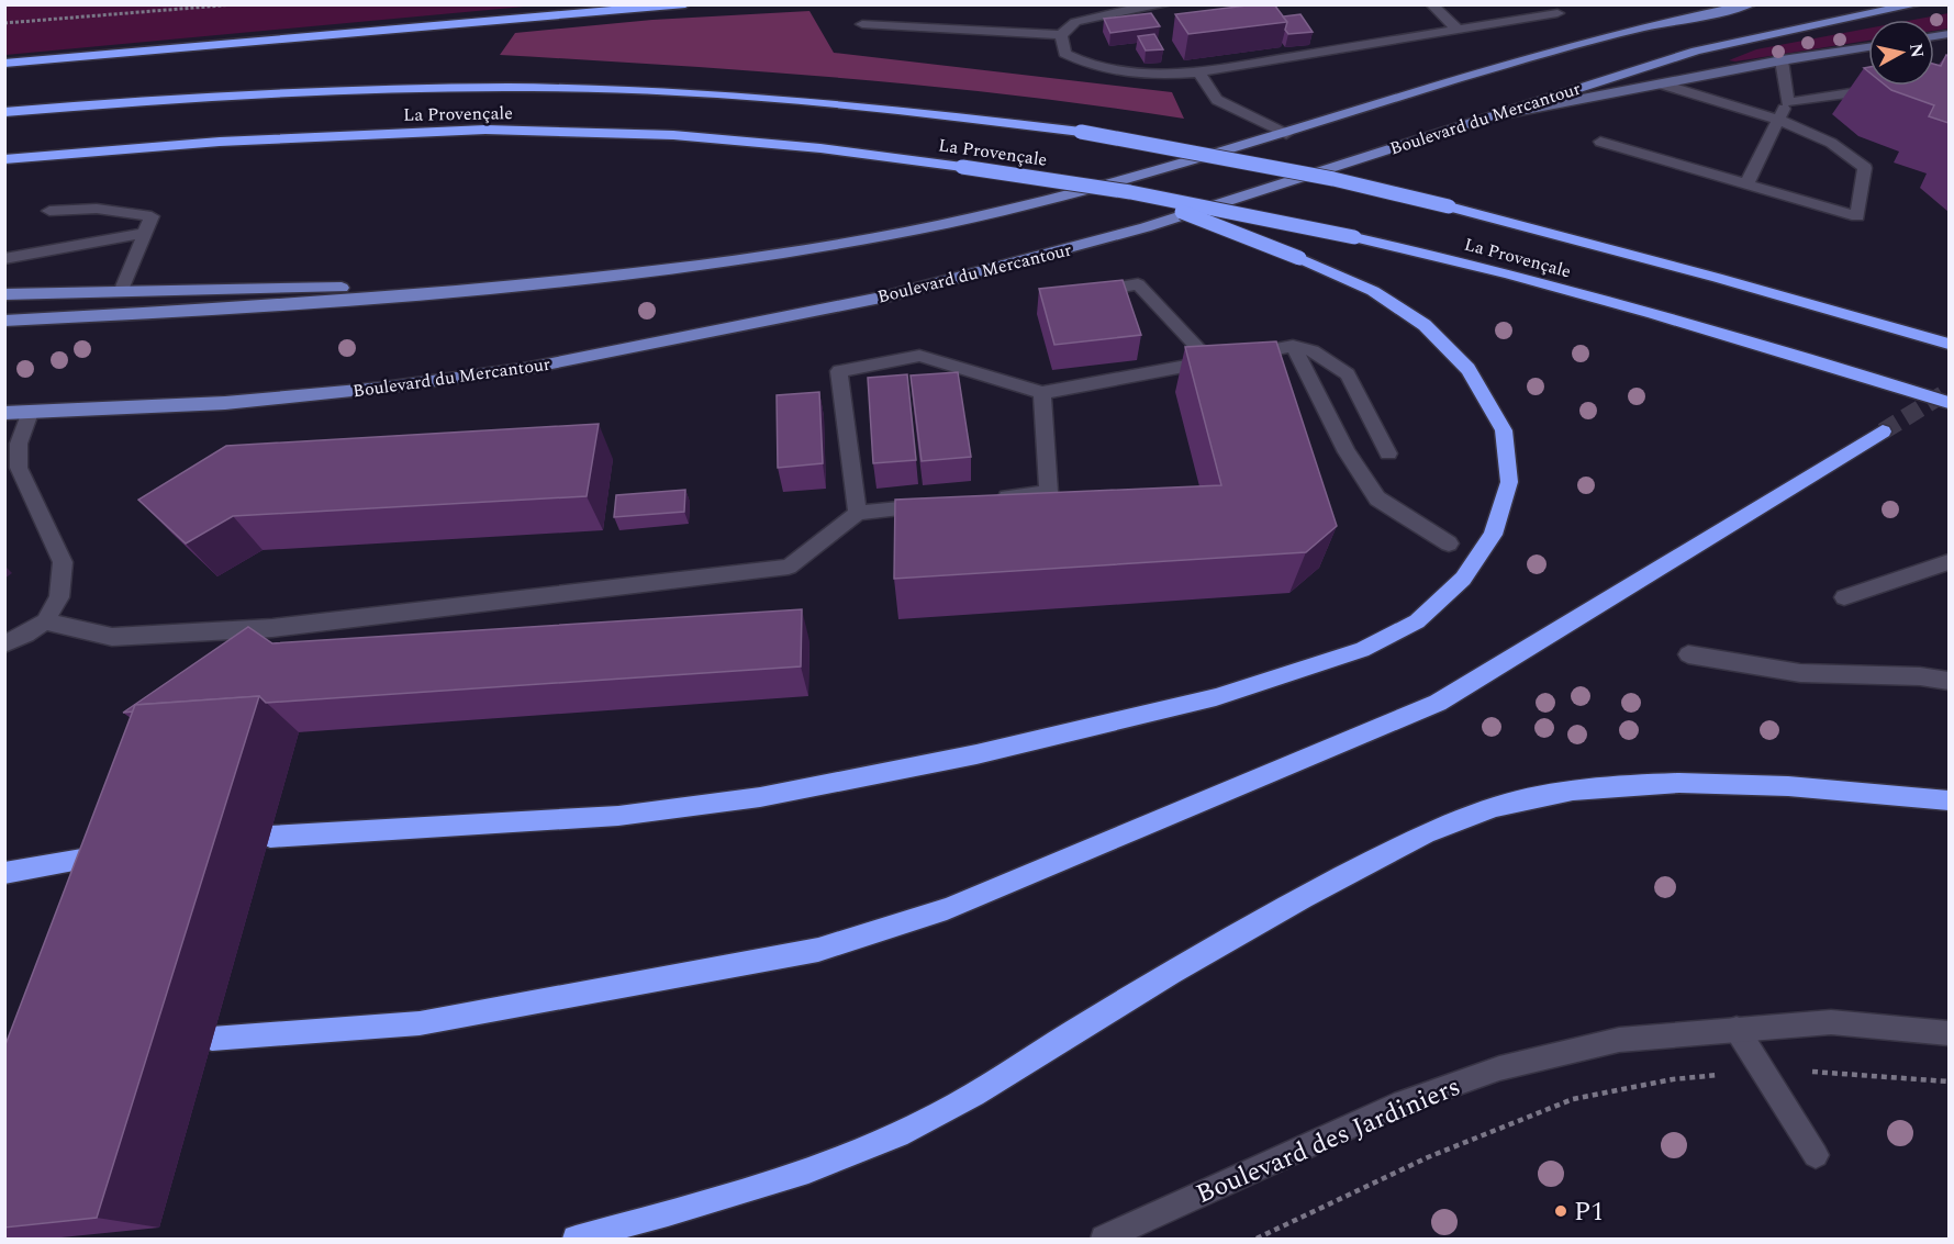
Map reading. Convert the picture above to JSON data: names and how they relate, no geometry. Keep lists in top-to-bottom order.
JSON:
{
  "streets": {
    "highway": ["La Provençale"],
    "main road": ["Boulevard du Mercantour"],
    "street": ["Boulevard des Jardiniers"]
  },
  "places": ["P1"],
  "north": "right"
}
